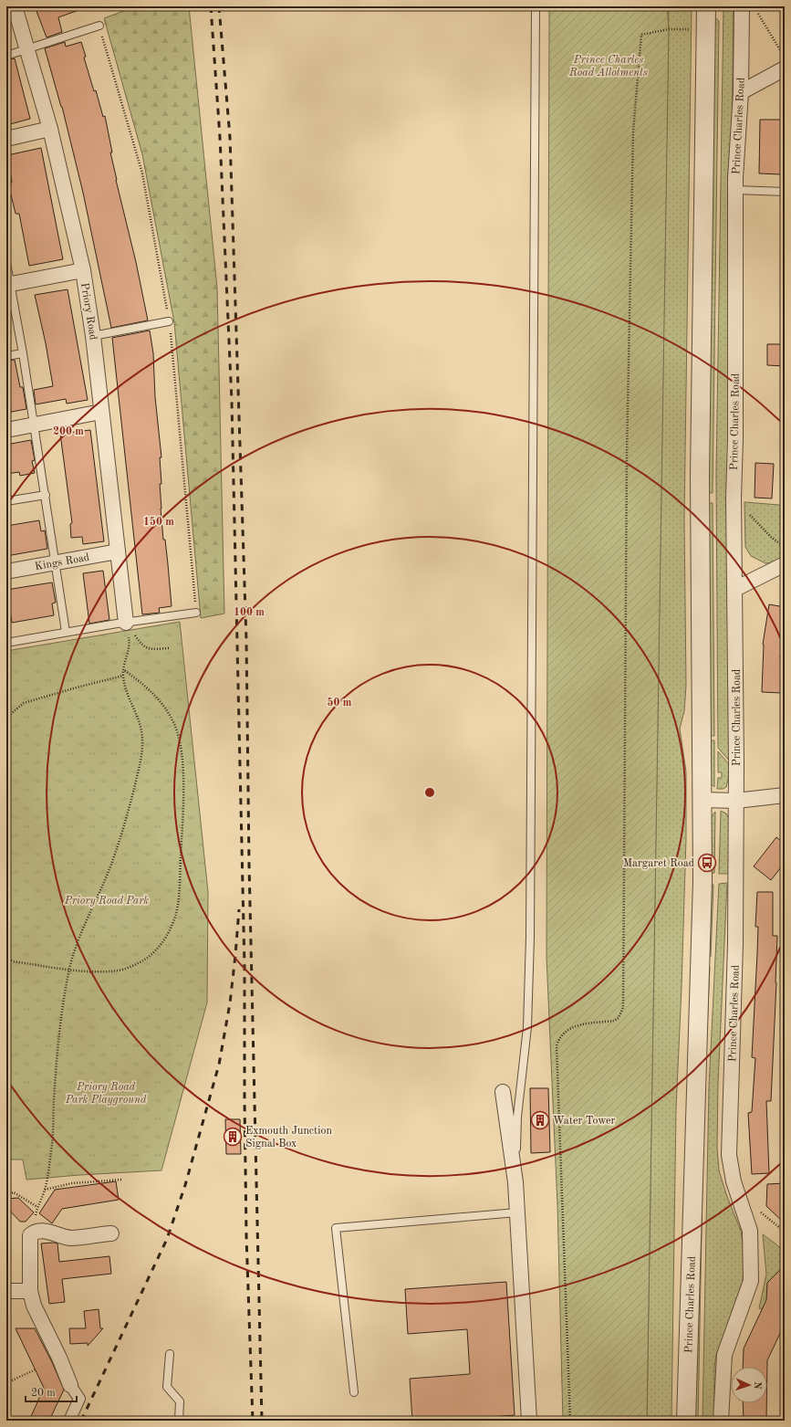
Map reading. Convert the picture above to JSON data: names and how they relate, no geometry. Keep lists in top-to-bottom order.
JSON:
{
  "streets": {
    "street": ["Prince Charles Road", "Priory Road", "Kings Road"]
  },
  "crossings": [
    ["Priory Road", "Kings Road"]
  ],
  "parks": ["Prince Charles Road Allotments", "Priory Road Park", "Priory Road Park Playground"],
  "places": {
    "bus stop": ["Margaret Road"],
    "building": ["Water Tower", "Exmouth Junction Signal Box"]
  },
  "scale_bar": "20 m",
  "north": "right",
  "rings": [
    "200 m",
    "150 m",
    "100 m",
    "50 m"
  ]
}
